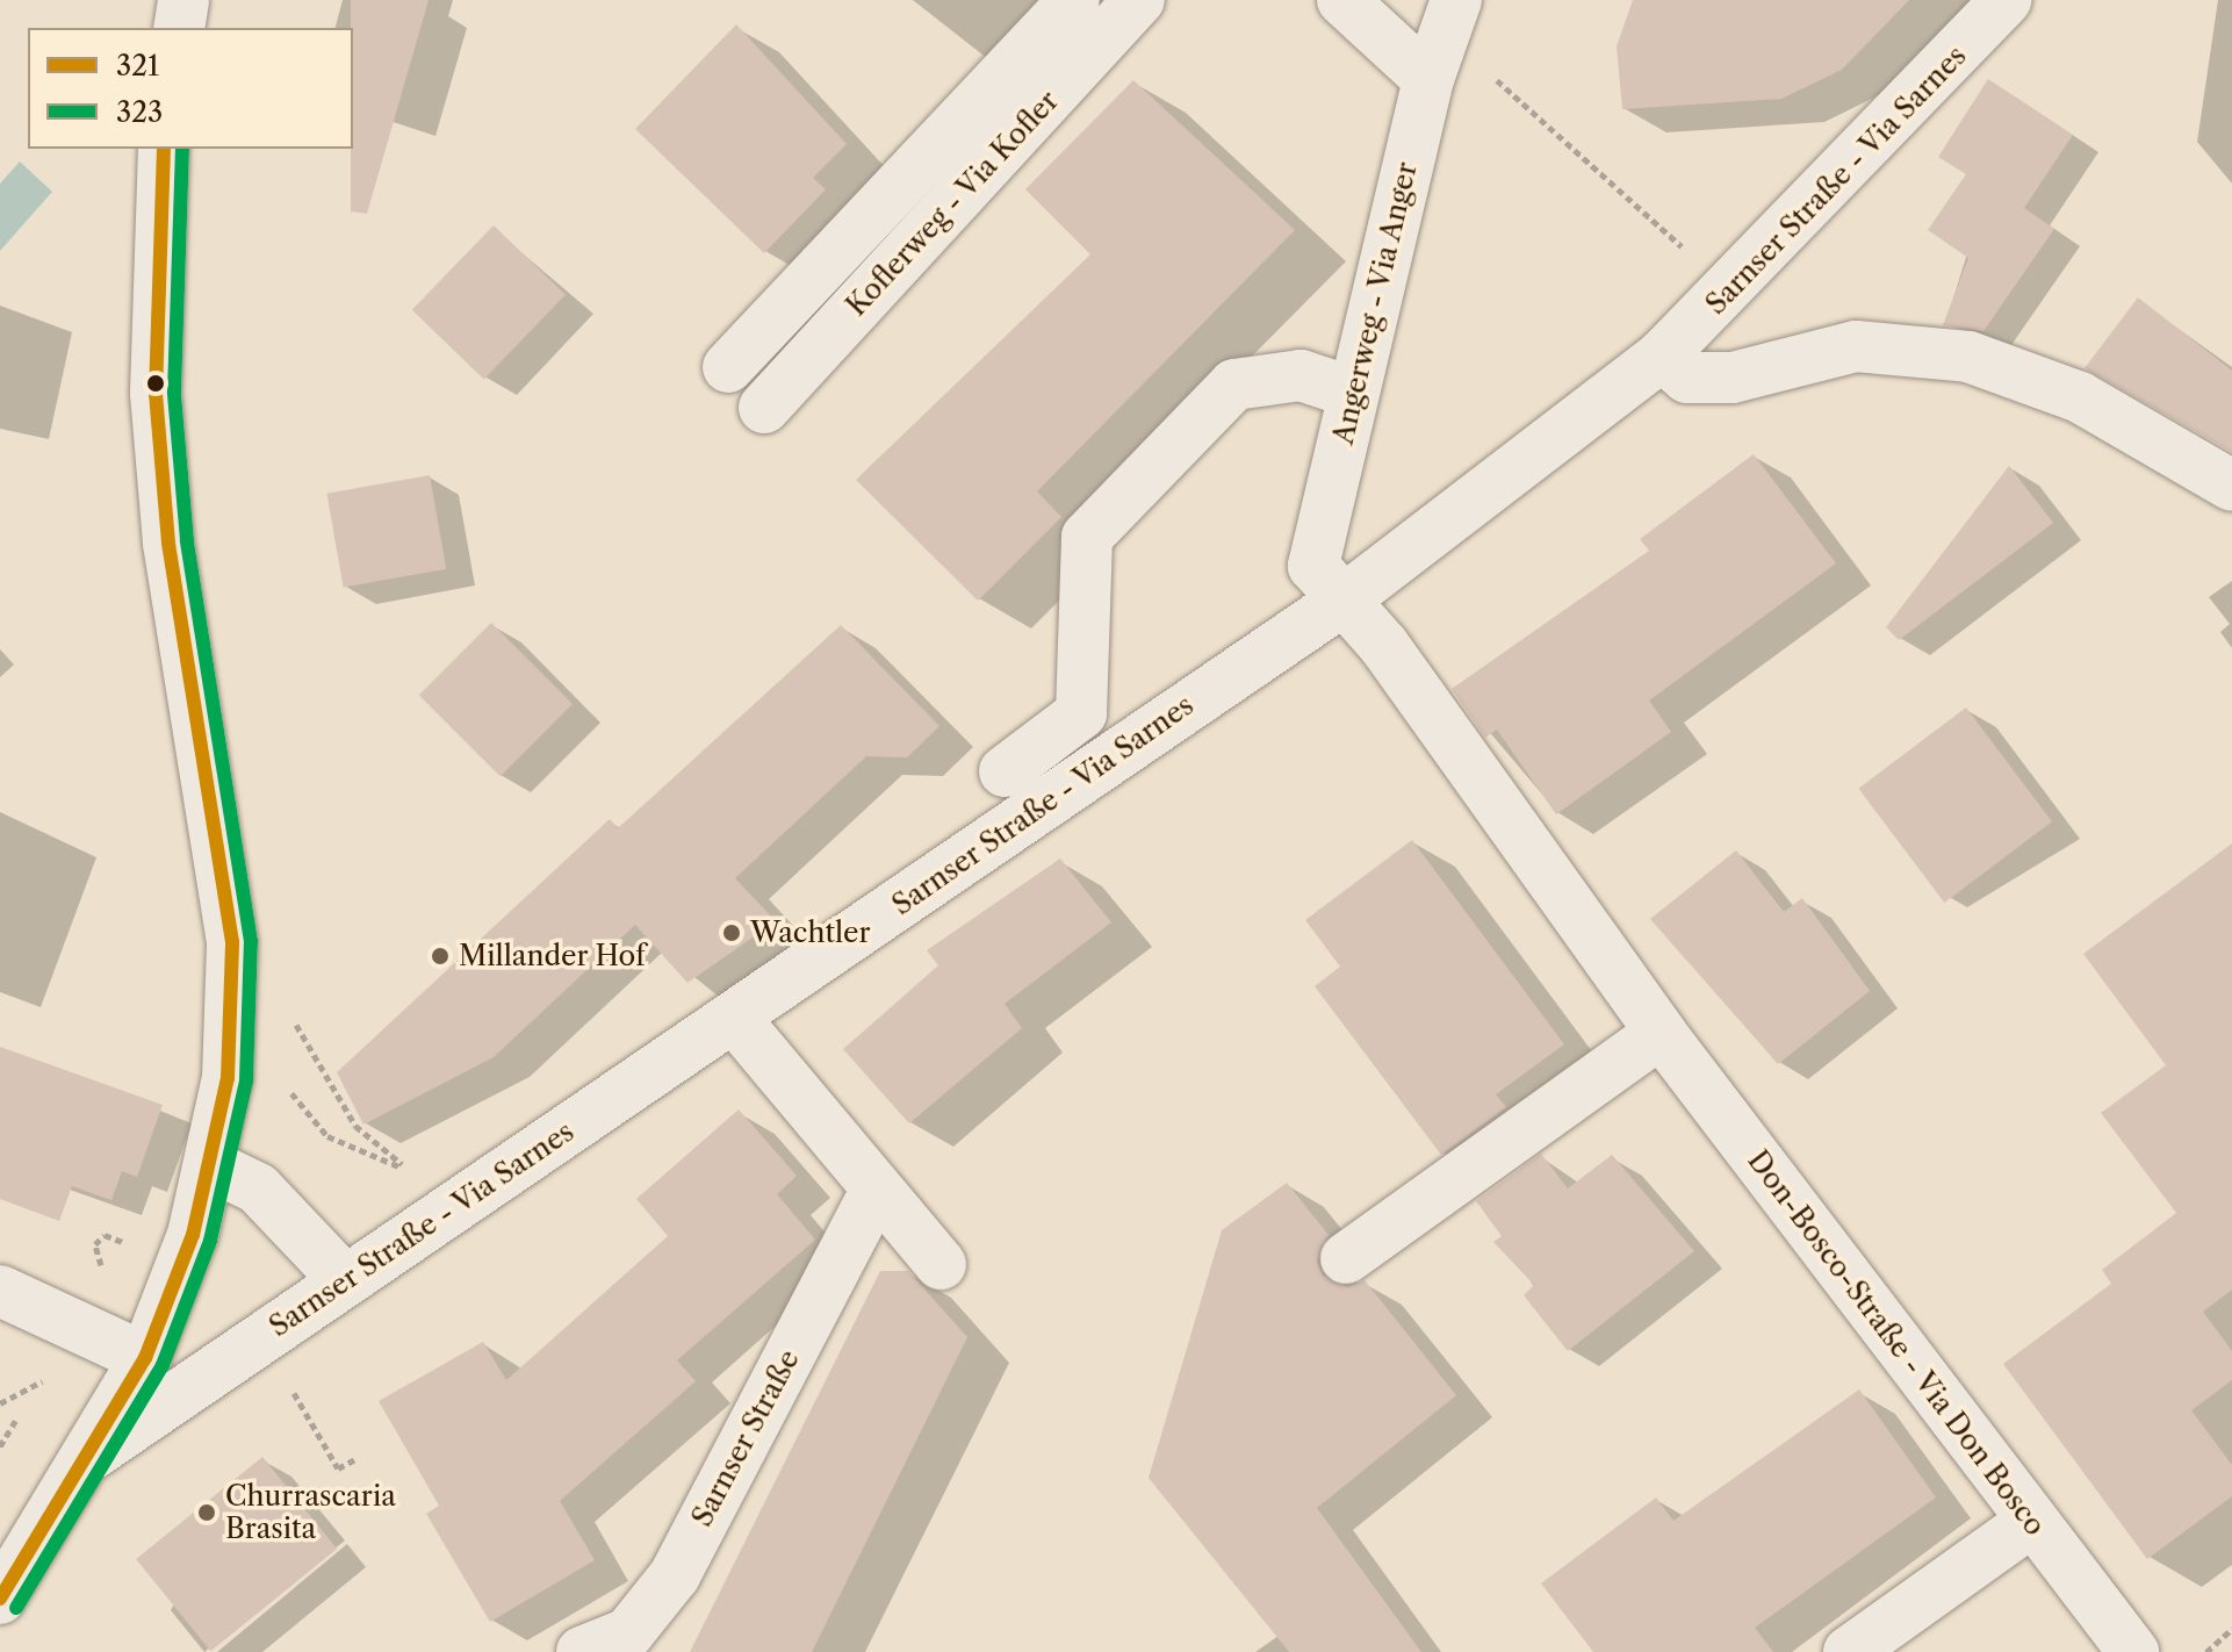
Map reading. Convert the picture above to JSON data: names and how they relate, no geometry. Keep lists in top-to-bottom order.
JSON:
{
  "streets": {
    "street": [
      "Sarnser Straße - Via Sarnes",
      "Koflerweg - Via Kofler",
      "Angerweg - Via Anger",
      "Don-Bosco-Straße - Via Don Bosco",
      "Sarnser Straße"
    ]
  },
  "crossings": [
    ["Sarnser Straße - Via Sarnes", "Angerweg - Via Anger"],
    ["Sarnser Straße - Via Sarnes", "Don-Bosco-Straße - Via Don Bosco"],
    ["Angerweg - Via Anger", "Don-Bosco-Straße - Via Don Bosco"]
  ],
  "places": ["Wachtler", "Millander Hof", "Churrascaria Brasita"],
  "lines": ["transit line 321", "transit line 323"],
  "legend": ["321", "323"]
}
